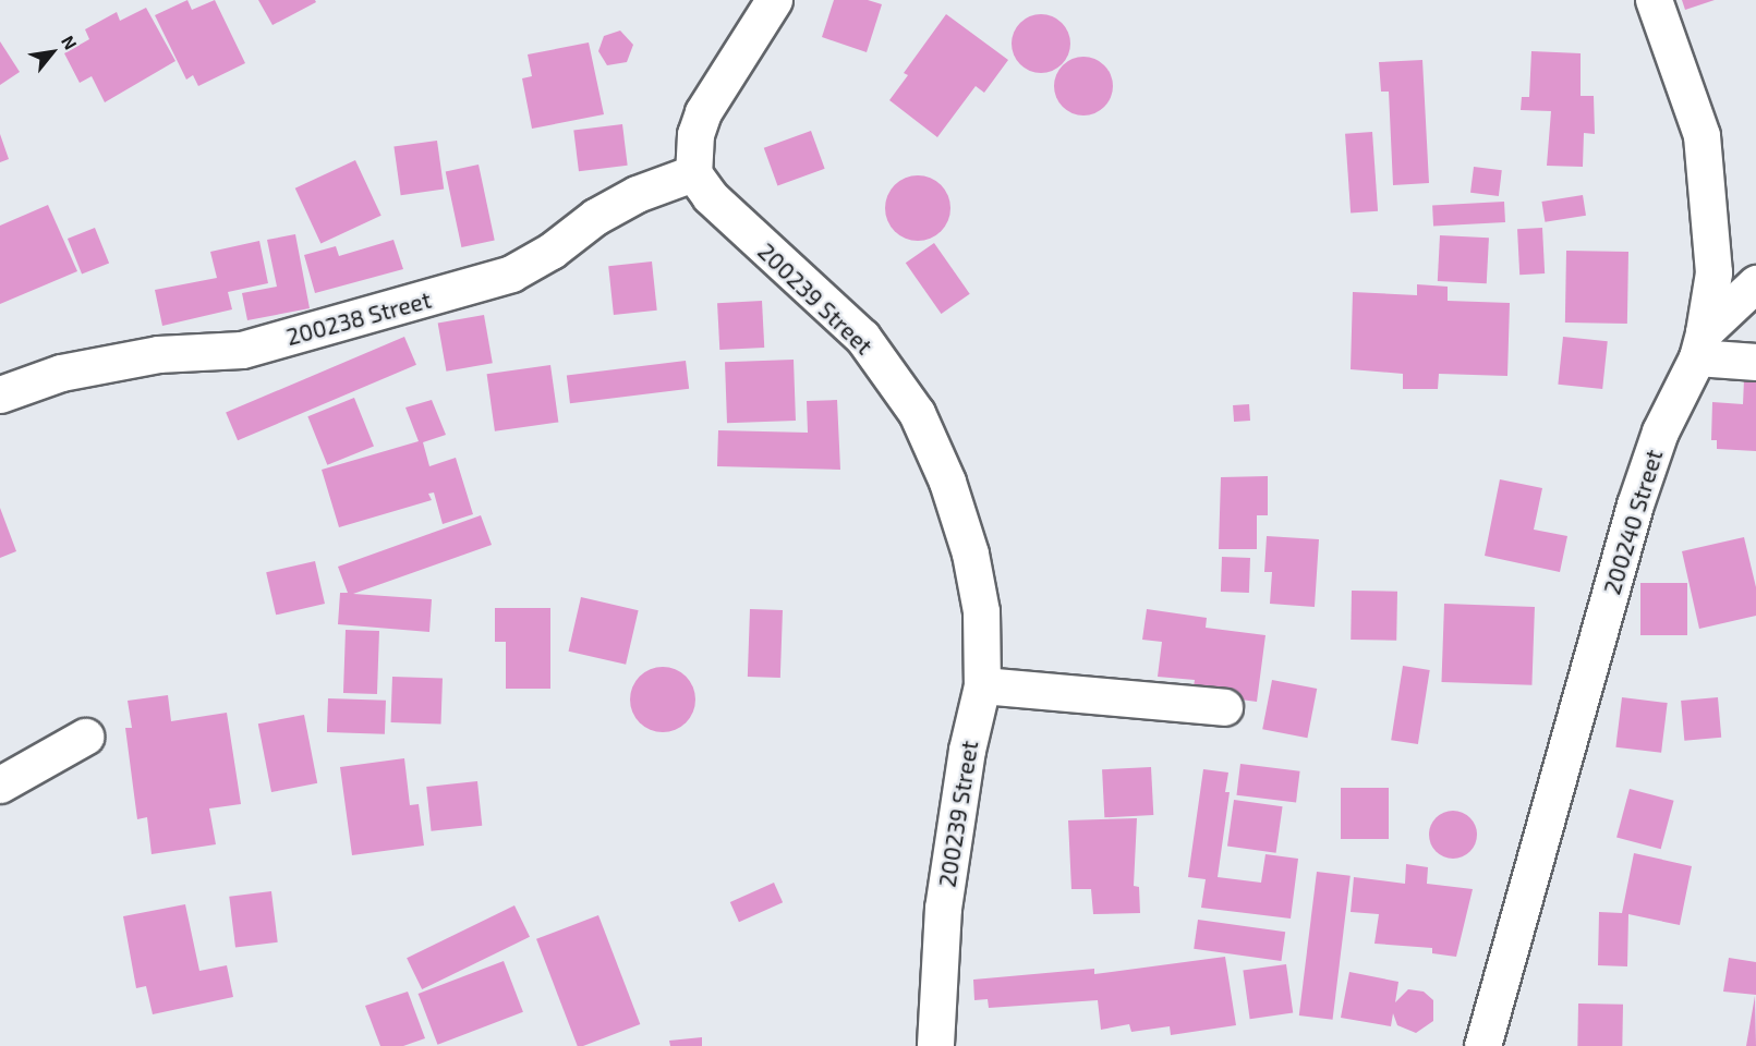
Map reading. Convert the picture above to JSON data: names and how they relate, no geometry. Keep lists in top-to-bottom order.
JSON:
{
  "streets": {
    "street": ["200239 Street", "200238 Street", "200240 Street"]
  },
  "crossings": [
    ["200239 Street", "200238 Street"]
  ],
  "north": "top right"
}
